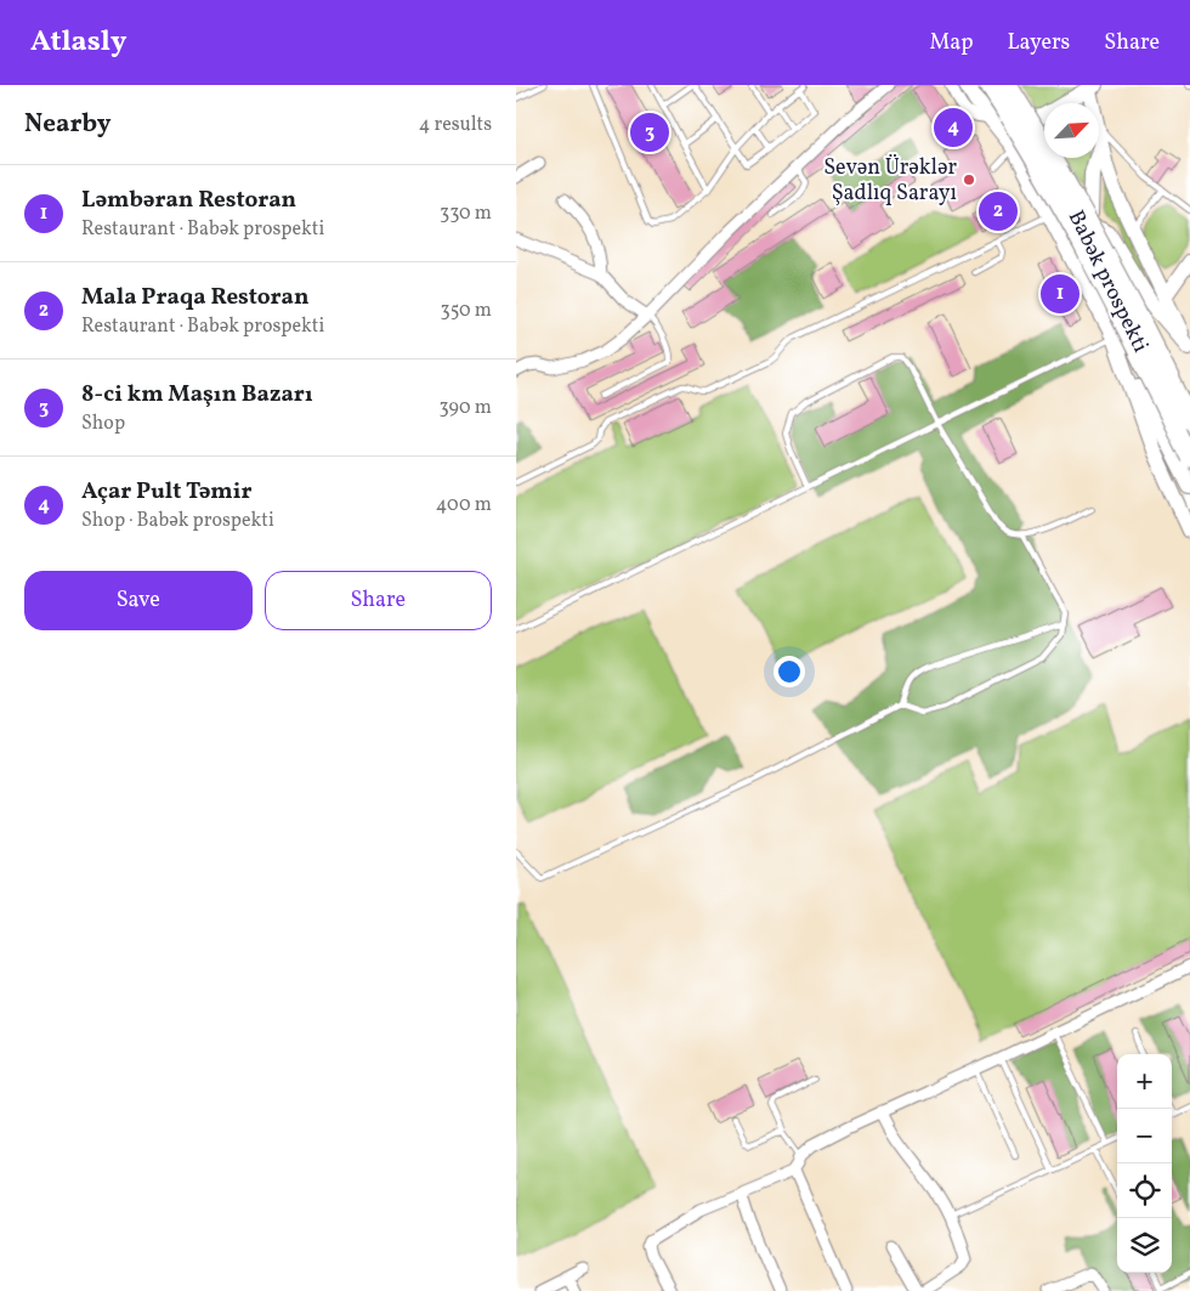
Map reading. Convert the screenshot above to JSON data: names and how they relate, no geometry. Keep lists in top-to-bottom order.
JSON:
{
  "streets": {
    "main road": ["Babək prospekti"]
  },
  "places": ["Sevən Ürəklər Şadlıq Sarayı"],
  "north": "top right",
  "page": {
    "header": "Atlasly",
    "nav": ["Map", "Layers", "Share"],
    "heading": ["Nearby", "4 results"],
    "pins": [
      "4",
      "3",
      "2",
      "1"
    ],
    "list": [
      {
        "mark": "1",
        "name": "Ləmbəran Restoran",
        "note": "Restaurant · Babək prospekti",
        "value": "330 m"
      },
      {
        "mark": "2",
        "name": "Mala Praqa Restoran",
        "note": "Restaurant · Babək prospekti",
        "value": "350 m"
      },
      {
        "mark": "3",
        "name": "8-ci km Maşın Bazarı",
        "note": "Shop",
        "value": "390 m"
      },
      {
        "mark": "4",
        "name": "Açar Pult Təmir",
        "note": "Shop · Babək prospekti",
        "value": "400 m"
      }
    ],
    "buttons": ["Save", "Share"],
    "map_buttons": ["+", "−"]
  }
}
